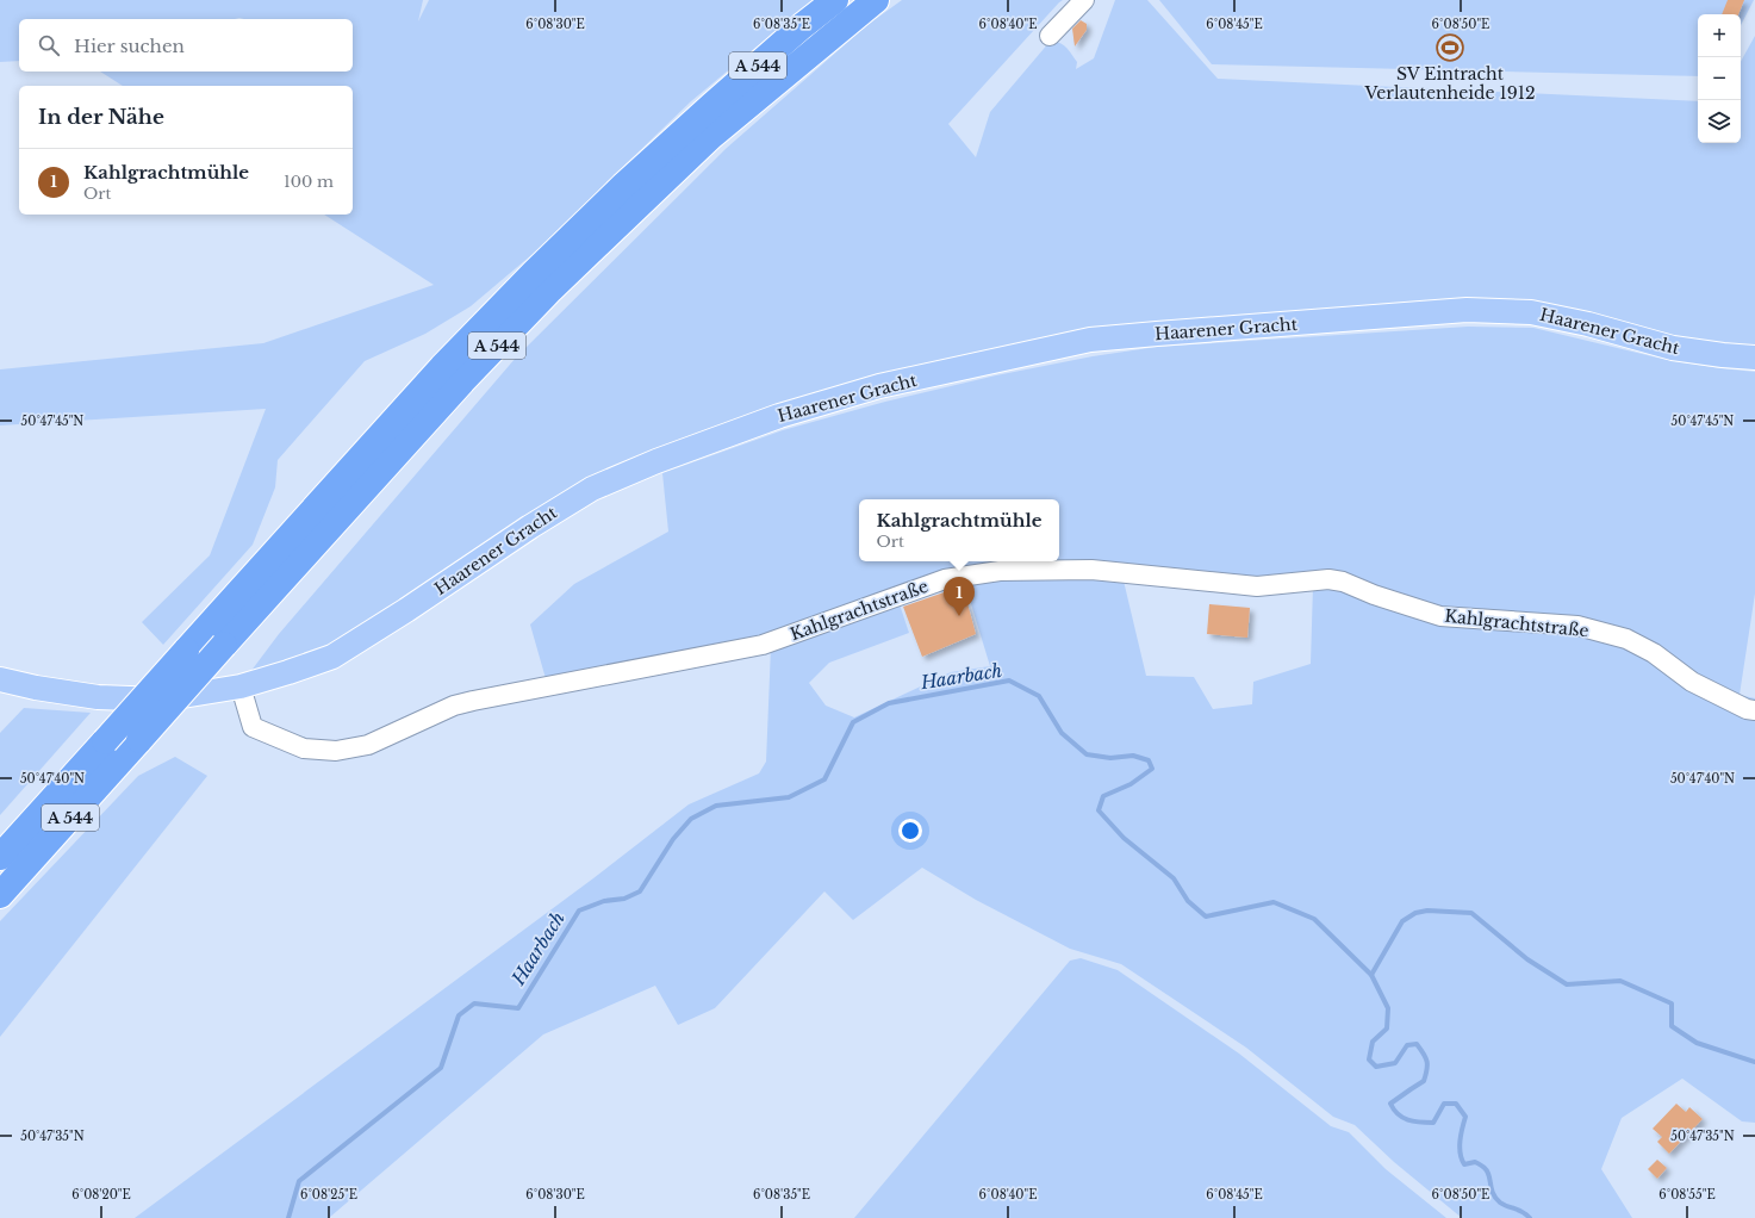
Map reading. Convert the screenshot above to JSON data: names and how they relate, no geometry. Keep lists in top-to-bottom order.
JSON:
{
  "streets": {
    "highway": ["A 544"],
    "main road": ["Haarener Gracht"],
    "street": ["Kahlgrachtstraße"]
  },
  "crossings": [
    ["Haarener Gracht", "Kahlgrachtstraße"]
  ],
  "water": ["Haarbach"],
  "places": {
    "sports": ["SV Eintracht Verlautenheide 1912"]
  },
  "page": {
    "map_buttons": ["+", "−"],
    "search": "Hier suchen",
    "heading": "In der Nähe",
    "list": [
      {
        "mark": "1",
        "name": "Kahlgrachtmühle",
        "note": "Ort",
        "value": "100 m"
      }
    ],
    "popup": ["Kahlgrachtmühle", "Ort"],
    "pins": "1"
  },
  "coordinates": [
    "6°08'30\"E",
    "6°08'35\"E",
    "6°08'40\"E",
    "6°08'45\"E",
    "6°08'50\"E",
    "50°47'45\"N",
    "50°47'40\"N",
    "50°47'35\"N",
    "6°08'20\"E",
    "6°08'25\"E",
    "6°08'55\"E"
  ]
}
